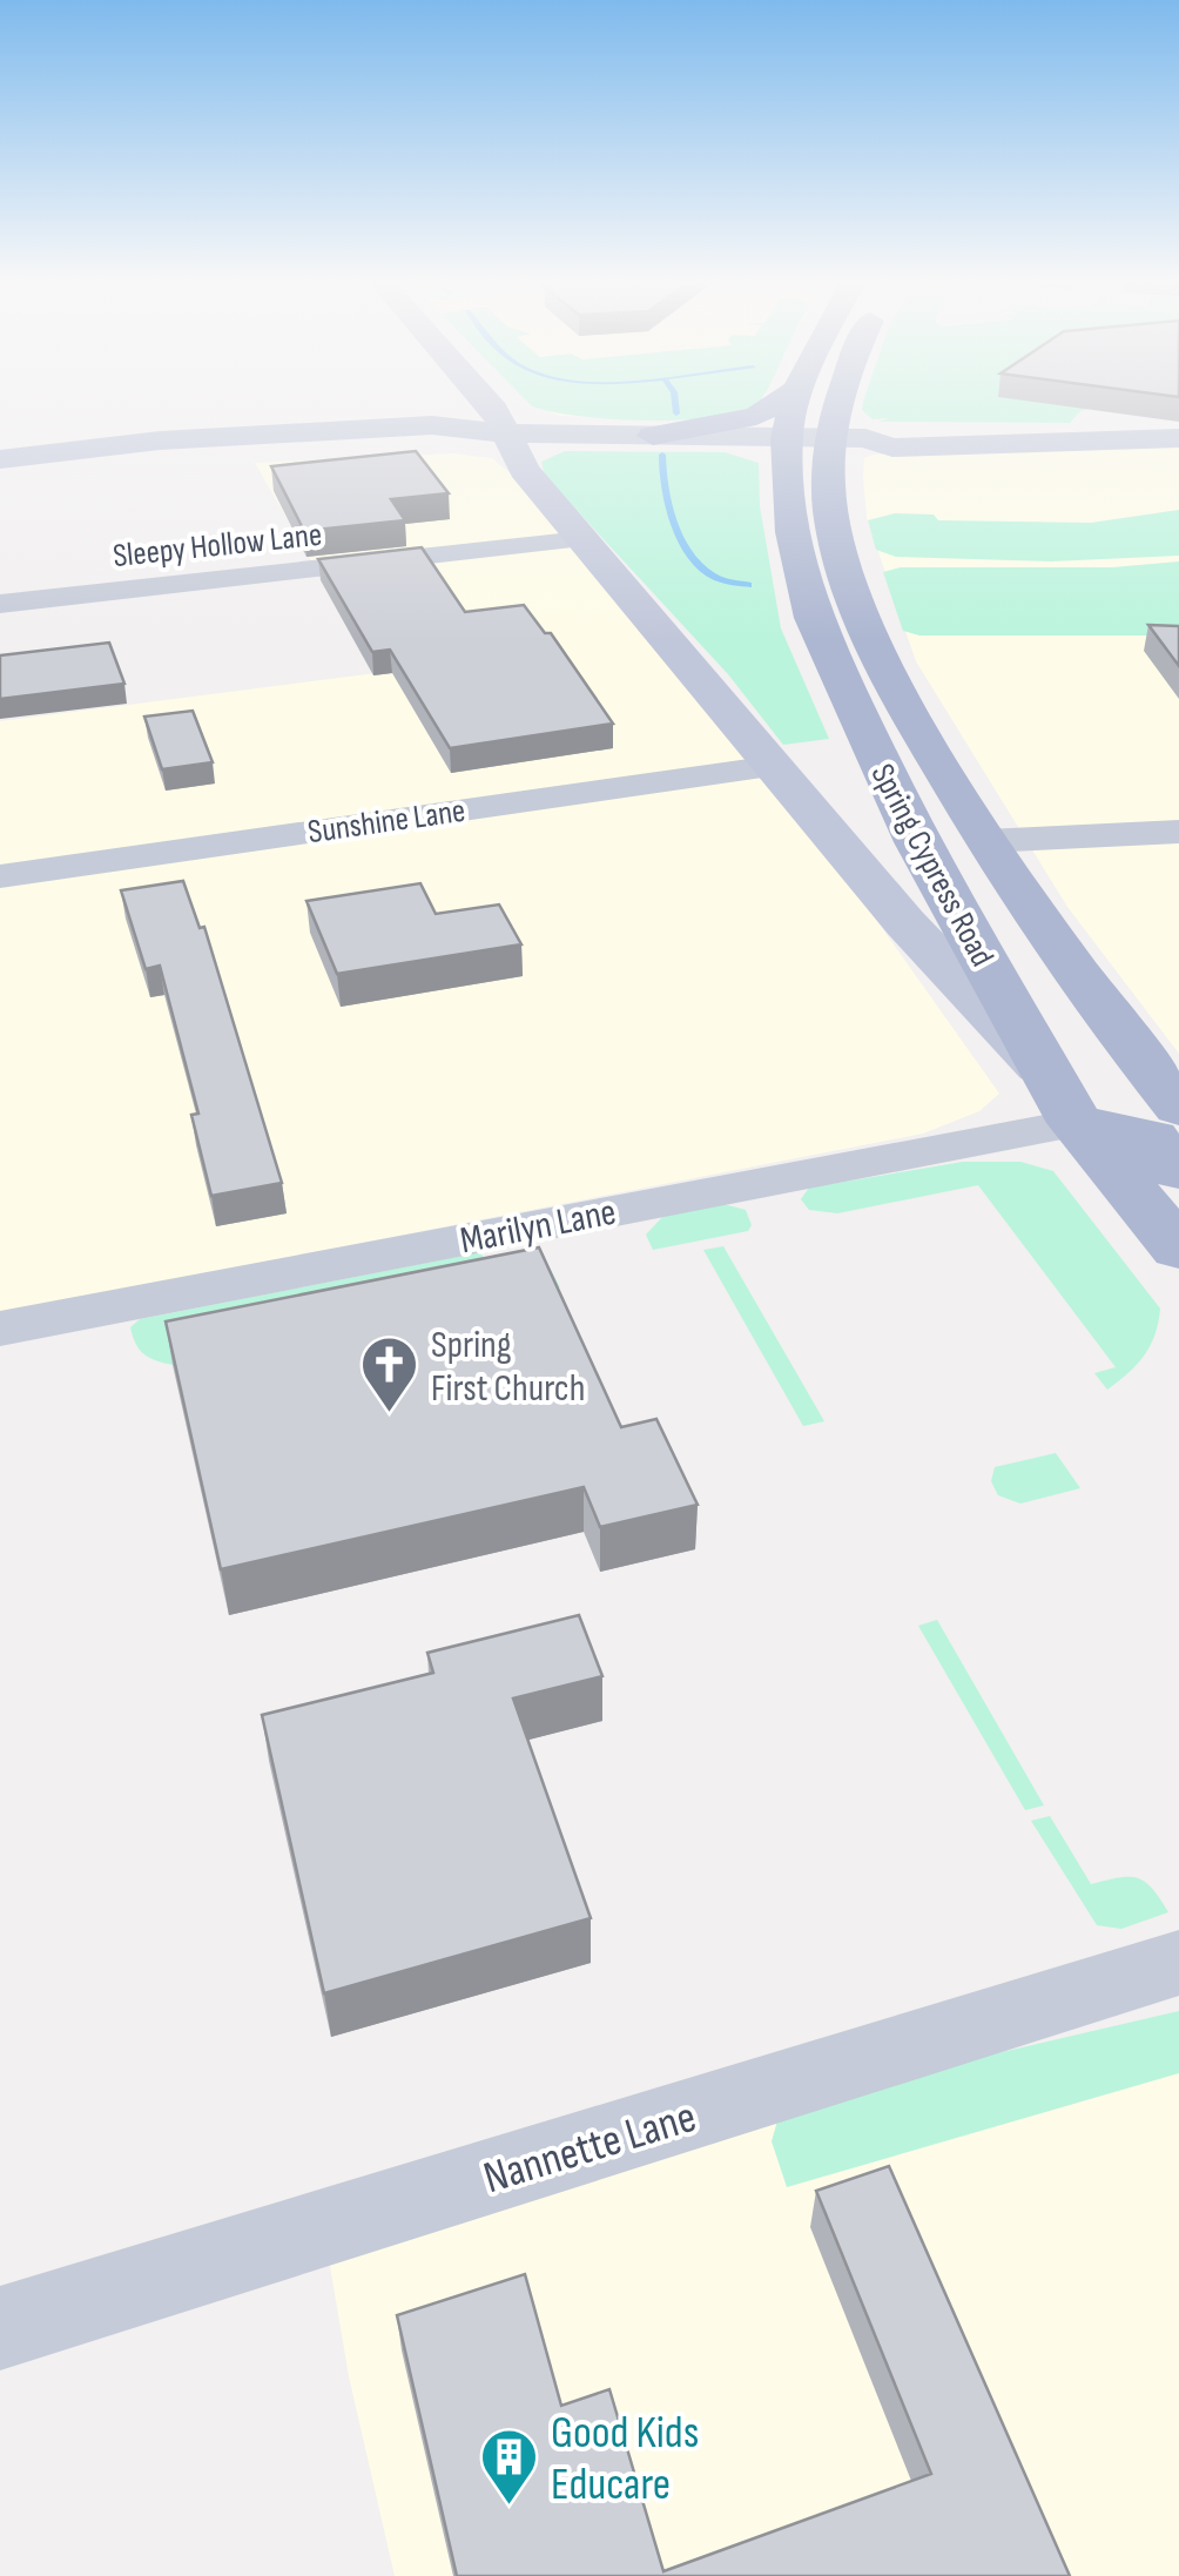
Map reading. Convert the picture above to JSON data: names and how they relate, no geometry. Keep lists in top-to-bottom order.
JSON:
{
  "streets": {
    "main road": ["Spring Cypress Road"],
    "street": [
      "Sleepy Hollow Lane",
      "Sunshine Lane",
      "Marilyn Lane",
      "Nannette Lane"
    ]
  },
  "crossings": [
    ["Spring Cypress Road", "Marilyn Lane"]
  ],
  "places": {
    "church": ["Spring First Church"],
    "building": ["Good Kids Educare"]
  }
}
